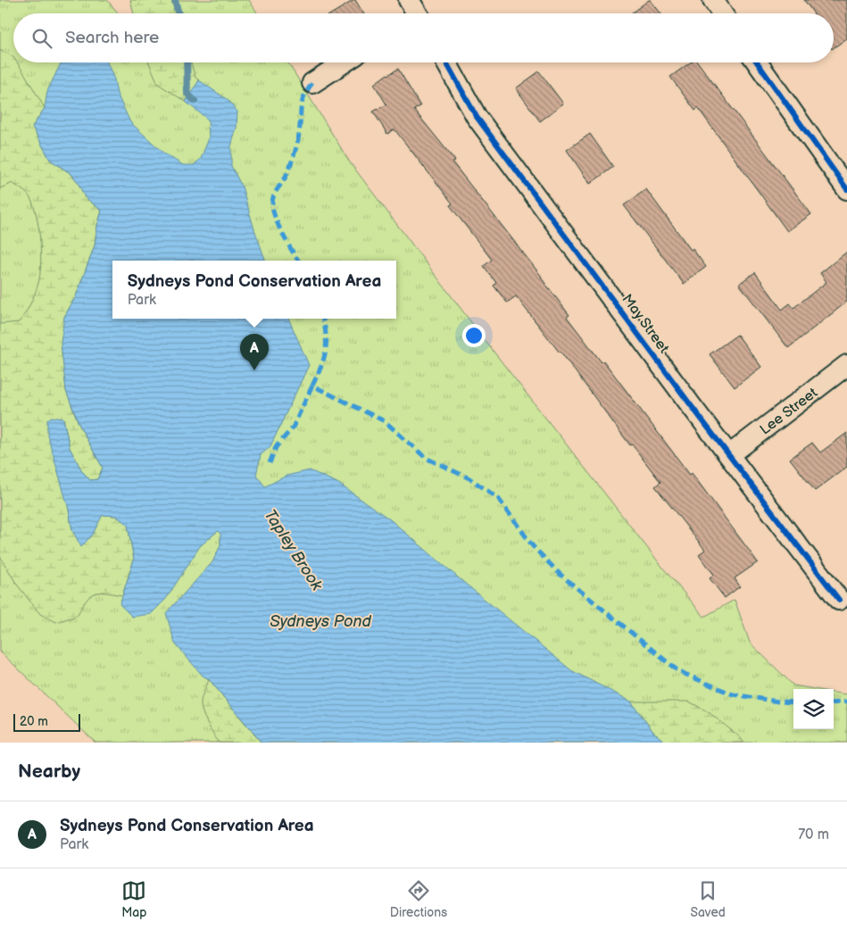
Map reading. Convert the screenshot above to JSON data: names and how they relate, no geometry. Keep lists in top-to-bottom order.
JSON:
{
  "streets": {
    "street": ["May Street", "Lee Street"]
  },
  "crossings": [
    ["May Street", "Lee Street"]
  ],
  "water": ["Tapley Brook", "Sydneys Pond"],
  "scale_bar": "20 m",
  "page": {
    "search": "Search here",
    "popup": ["Sydneys Pond Conservation Area", "Park"],
    "pins": "A",
    "scale": "20 m",
    "heading": "Nearby",
    "list": [
      {
        "mark": "A",
        "name": "Sydneys Pond Conservation Area",
        "note": "Park",
        "value": "70 m"
      }
    ],
    "nav": ["Map", "Directions", "Saved"]
  }
}
